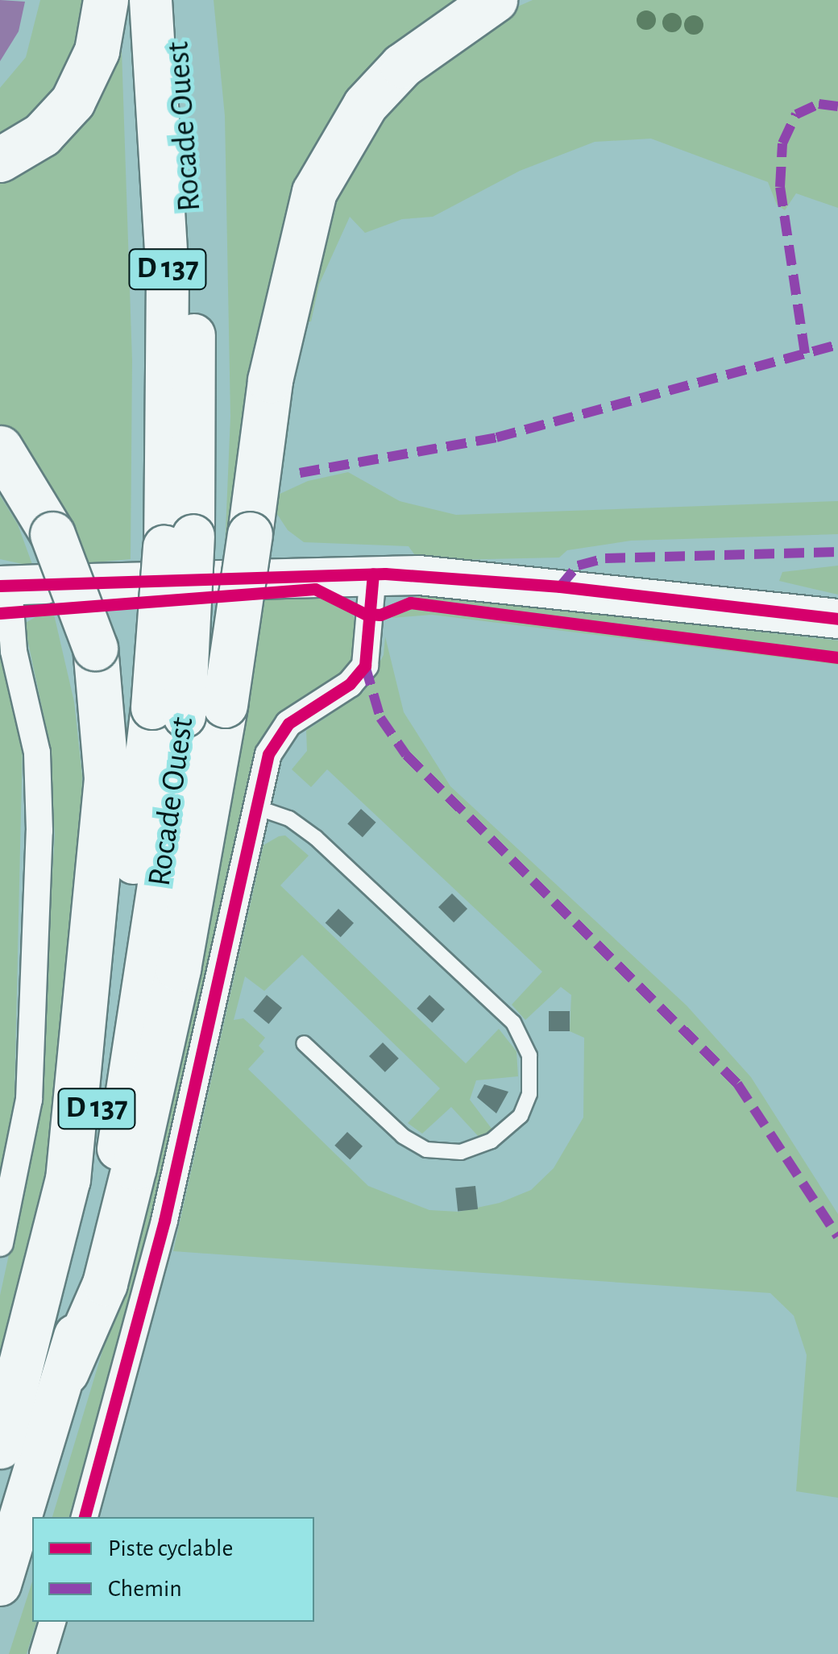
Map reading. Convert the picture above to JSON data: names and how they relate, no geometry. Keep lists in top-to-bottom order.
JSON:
{
  "streets": {
    "main road": ["Rocade Ouest", "D 137"]
  },
  "legend": ["Piste cyclable", "Chemin"]
}
